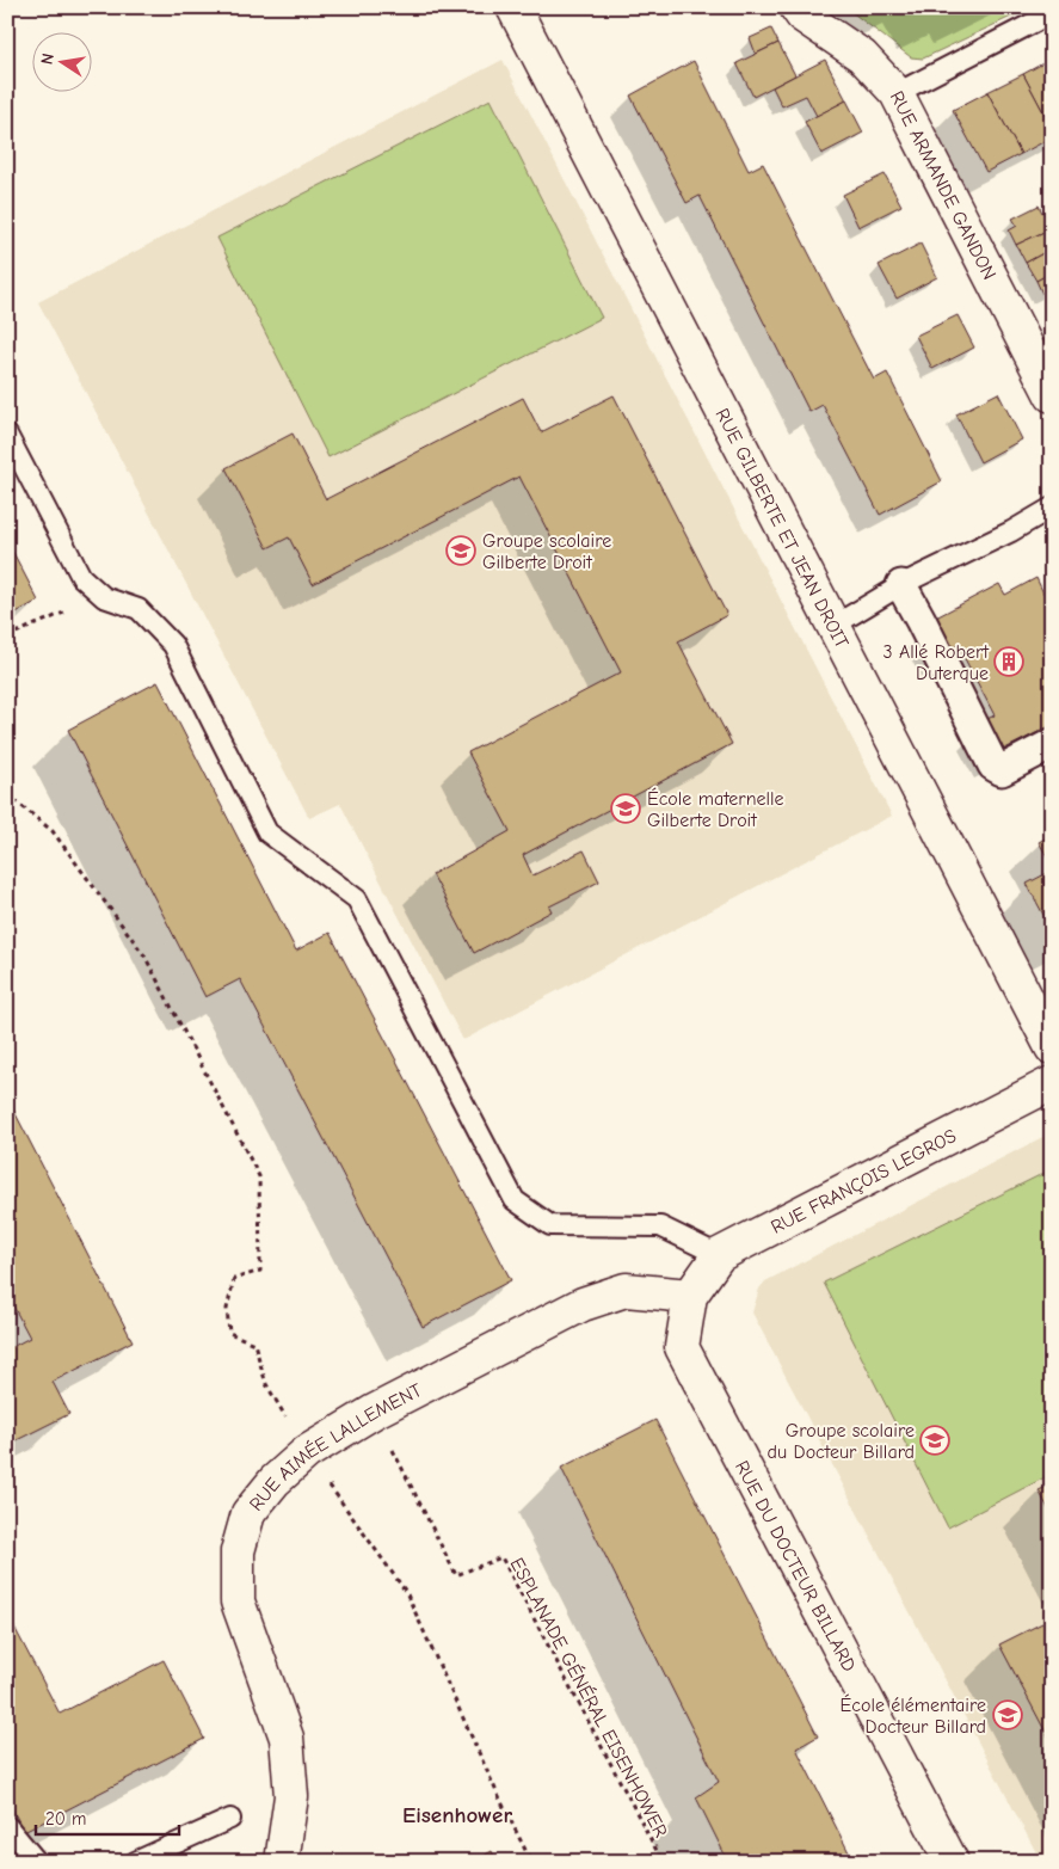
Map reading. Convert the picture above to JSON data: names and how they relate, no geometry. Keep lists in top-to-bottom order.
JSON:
{
  "streets": {
    "street": [
      "RUE ARMANDE GANDON",
      "RUE GILBERTE ET JEAN DROIT",
      "RUE FRANÇOIS LEGROS",
      "RUE AIMÉE LALLEMENT",
      "RUE DU DOCTEUR BILLARD"
    ],
    "path": ["ESPLANADE GÉNÉRAL EISENHOWER"]
  },
  "crossings": [
    ["RUE FRANÇOIS LEGROS", "RUE AIMÉE LALLEMENT"],
    ["RUE FRANÇOIS LEGROS", "RUE DU DOCTEUR BILLARD"],
    ["RUE AIMÉE LALLEMENT", "RUE DU DOCTEUR BILLARD"],
    ["RUE AIMÉE LALLEMENT", "ESPLANADE GÉNÉRAL EISENHOWER"]
  ],
  "districts": ["Eisenhower"],
  "places": {
    "school or university": [
      "Groupe scolaire Gilberte Droit",
      "École maternelle Gilberte Droit",
      "Groupe scolaire du Docteur Billard",
      "École élémentaire Docteur Billard"
    ],
    "building": ["3 Allé Robert Duterque"]
  },
  "scale_bar": "20 m",
  "north": "left"
}
